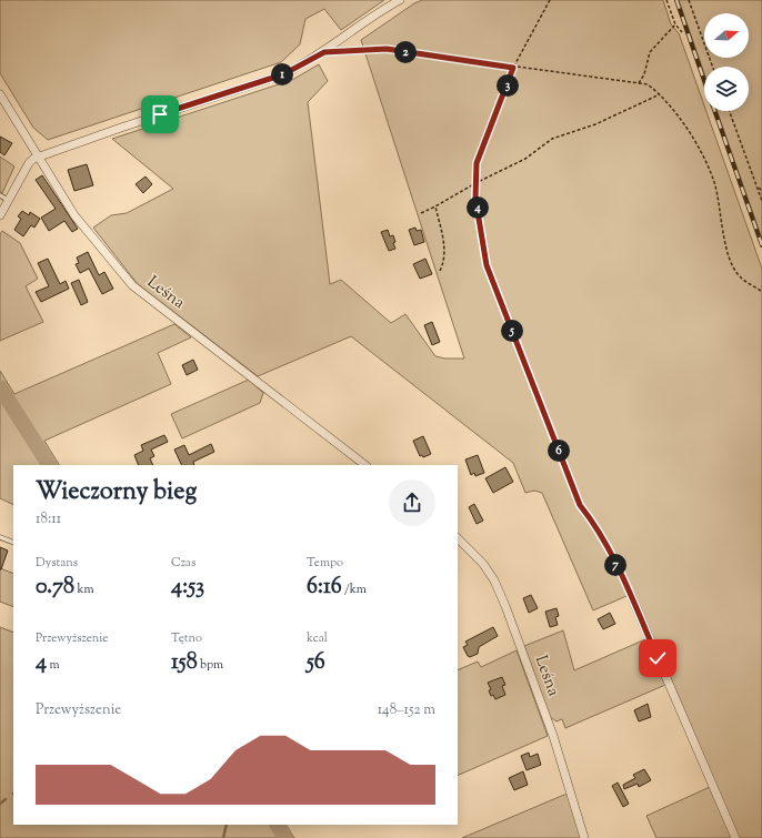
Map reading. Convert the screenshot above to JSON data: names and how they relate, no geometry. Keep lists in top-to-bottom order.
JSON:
{
  "streets": {
    "street": ["Leśna"]
  },
  "north": "right",
  "page": {
    "pins": [
      "2",
      "1",
      "3",
      "4",
      "5",
      "6",
      "7"
    ],
    "heading": ["Wieczorny bieg", "18:11"],
    "stats": [
      ["Dystans", "0.78 km"],
      ["Czas", "4:53"],
      ["Tempo", "6:16 /km"],
      ["Przewyższenie", "4 m"],
      ["Tętno", "158 bpm"],
      ["kcal", "56"]
    ],
    "chart": ["Przewyższenie", "148–152 m"]
  }
}
